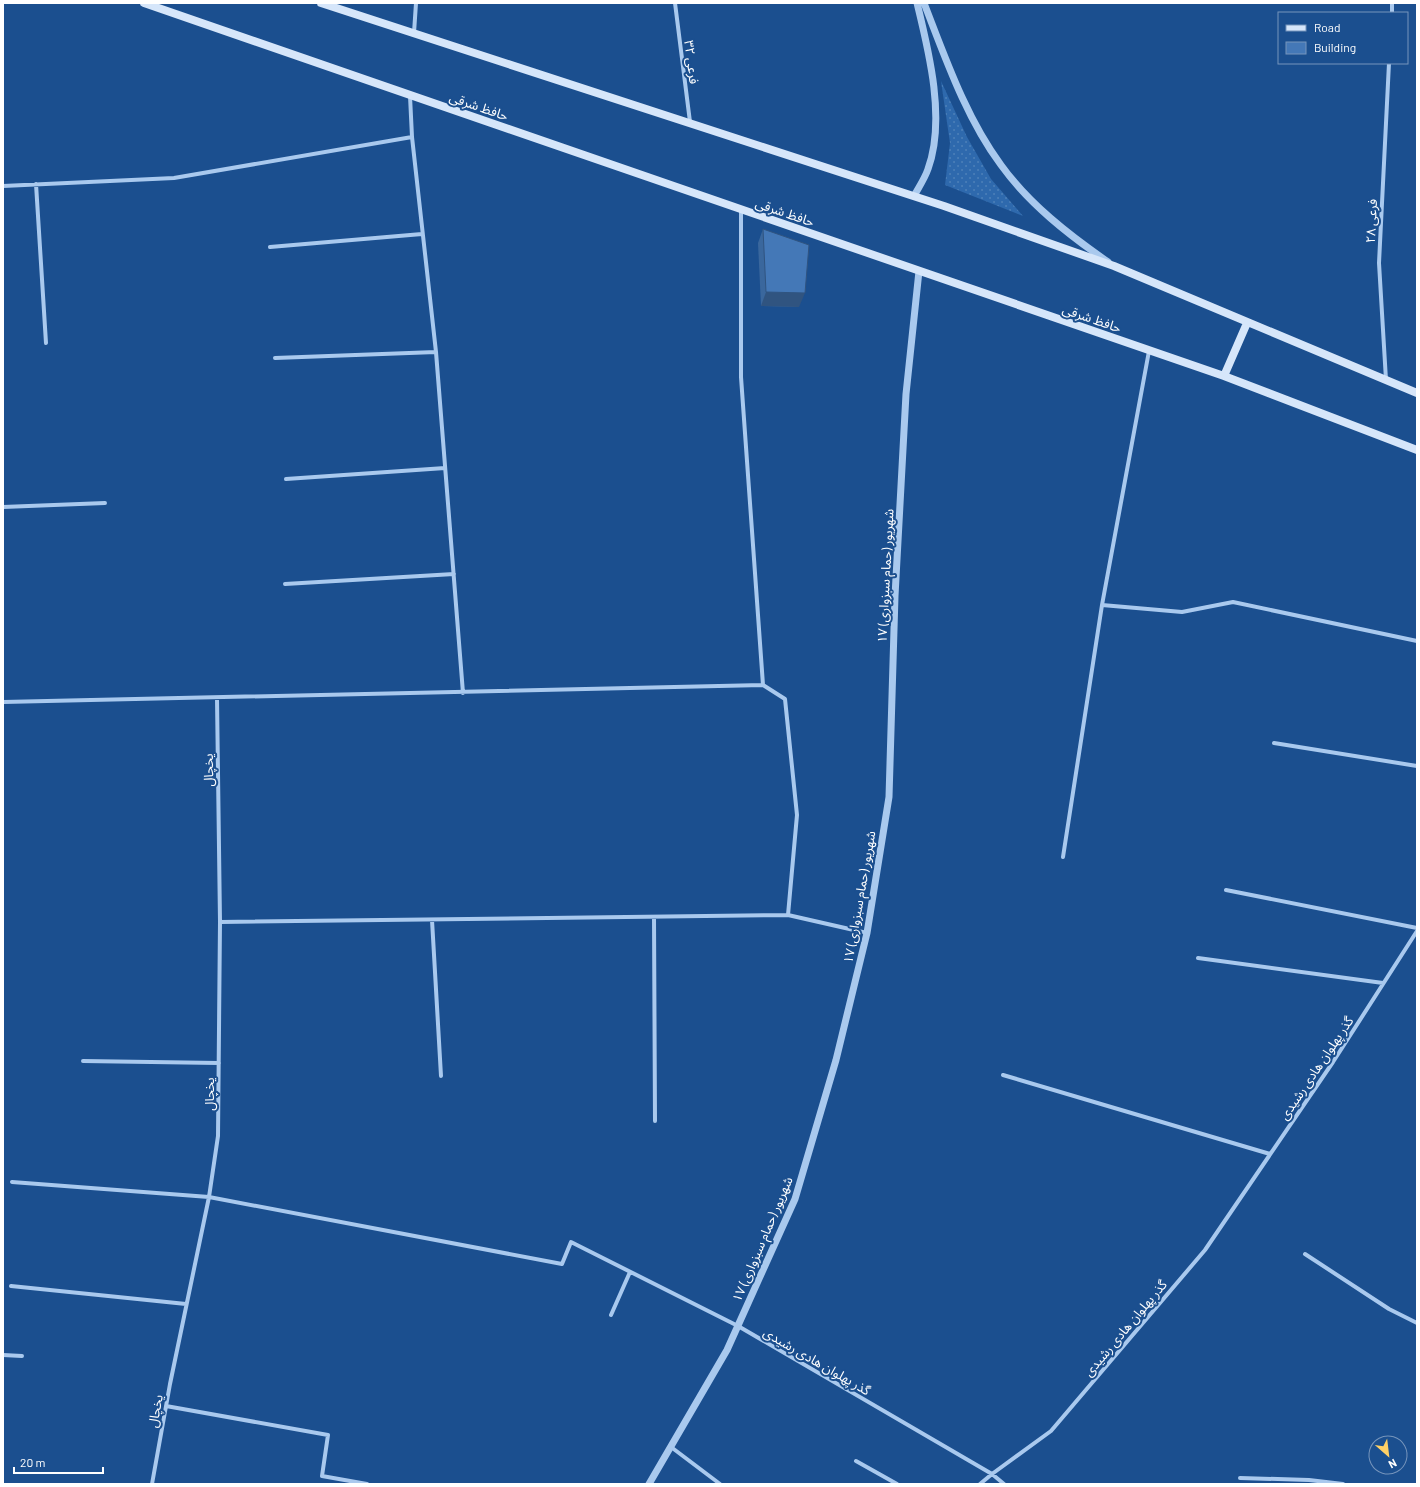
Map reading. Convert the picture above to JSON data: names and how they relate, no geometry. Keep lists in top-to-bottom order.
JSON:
{
  "streets": {
    "main road": ["حافظ شرقی"],
    "street": [
      "فرعی ۳۲",
      "فرعی ۲۸",
      "۱۷ شهریور (حمام سبزواری)",
      "یخچال",
      "گذر پهلوان هادی رشیدی"
    ]
  },
  "crossings": [
    ["حافظ شرقی", "۱۷ شهریور (حمام سبزواری)"],
    ["۱۷ شهریور (حمام سبزواری)", "گذر پهلوان هادی رشیدی"],
    ["یخچال", "گذر پهلوان هادی رشیدی"]
  ],
  "legend": ["Road", "Building"],
  "scale_bar": "20 m",
  "north": "bottom right"
}
